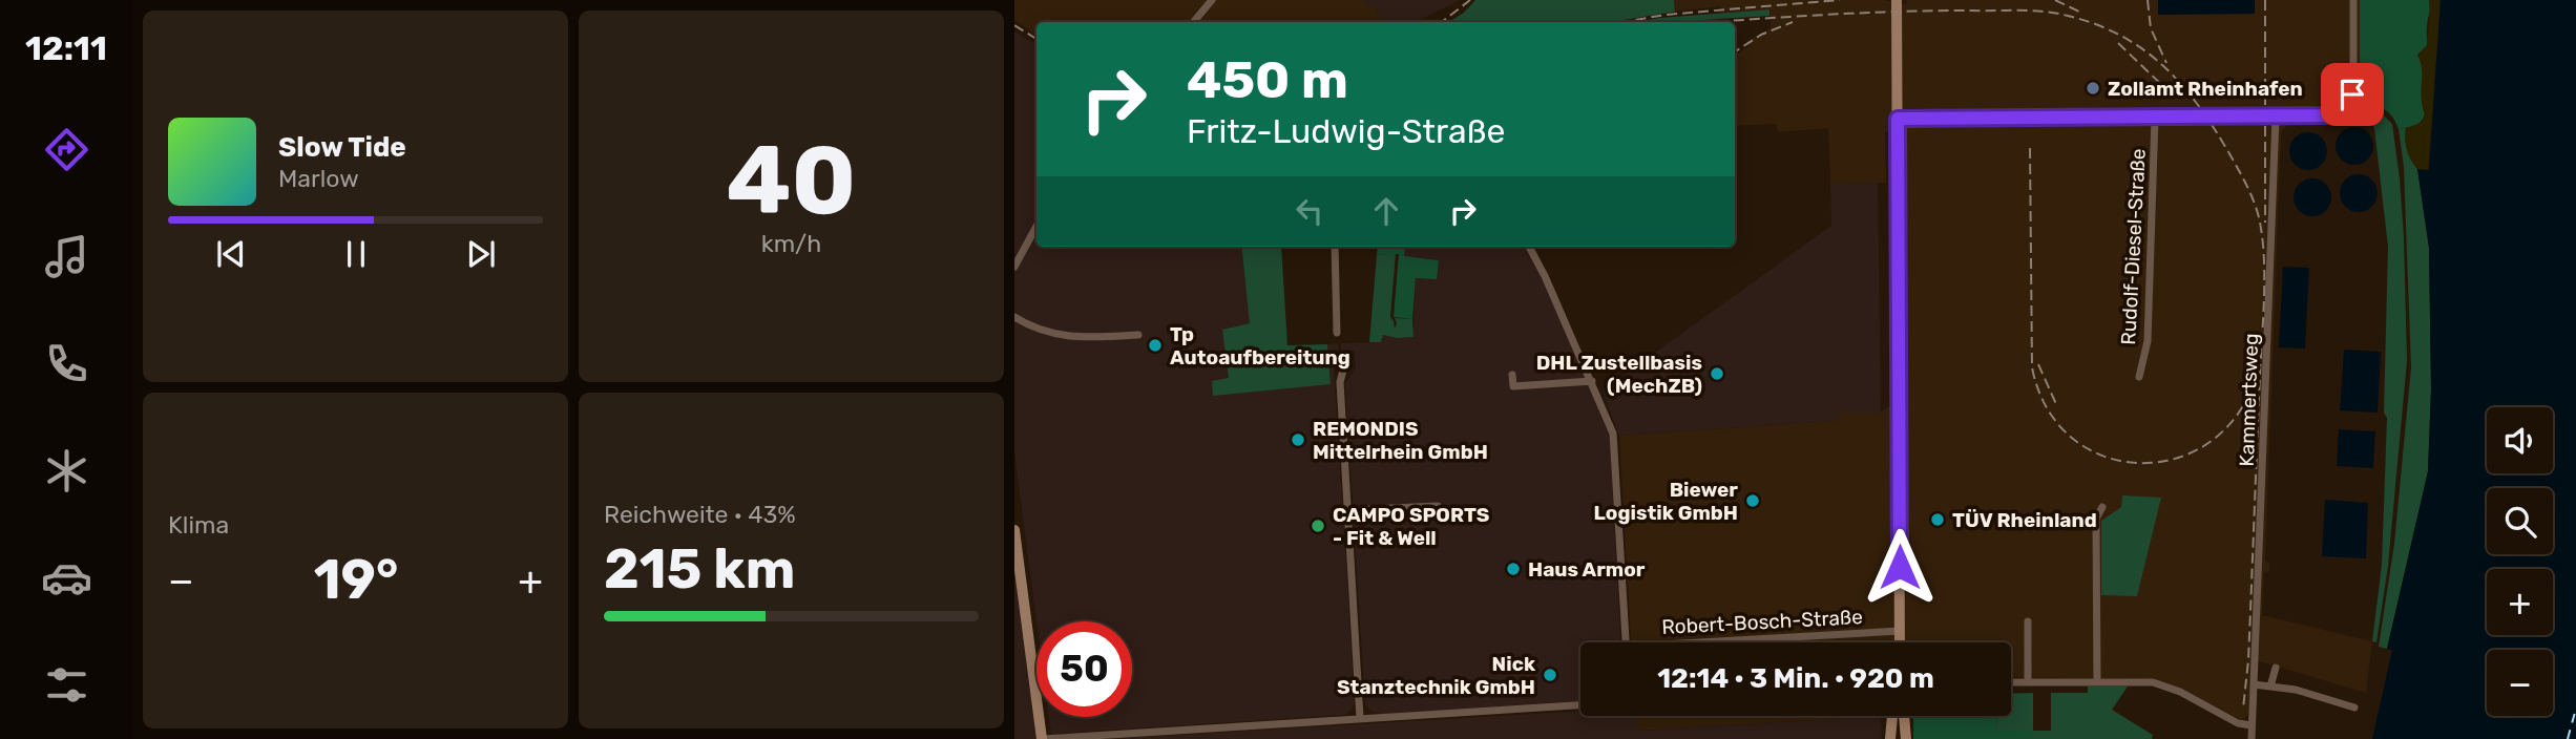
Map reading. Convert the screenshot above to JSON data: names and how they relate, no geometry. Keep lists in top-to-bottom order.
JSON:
{
  "streets": {
    "street": ["Rudolf-Diesel-Straße", "Kammertsweg", "Robert-Bosch-Straße"]
  },
  "places": [
    "Zollamt Rheinhafen",
    "Tp Autoaufbereitung",
    "DHL Zustellbasis (MechZB)",
    "REMONDIS Mittelrhein GmbH",
    "Biewer Logistik GmbH",
    "TÜV Rheinland",
    "CAMPO SPORTS - Fit & Well",
    "Haus Armor",
    "Nick Stanztechnik GmbH"
  ],
  "page": {
    "tabs": "12:11",
    "tile": [
      ["40", "km/h"],
      "Klima",
      ["Reichweite · 43%", "215 km"]
    ],
    "turn": ["450 m", "Fritz-Ludwig-Straße"],
    "song": ["Slow Tide", "Marlow"],
    "map_buttons": ["+", "−"],
    "heat": ["−", "19°", "+"],
    "limit": "50",
    "trip": "12:14 · 3 Min. · 920 m"
  }
}
